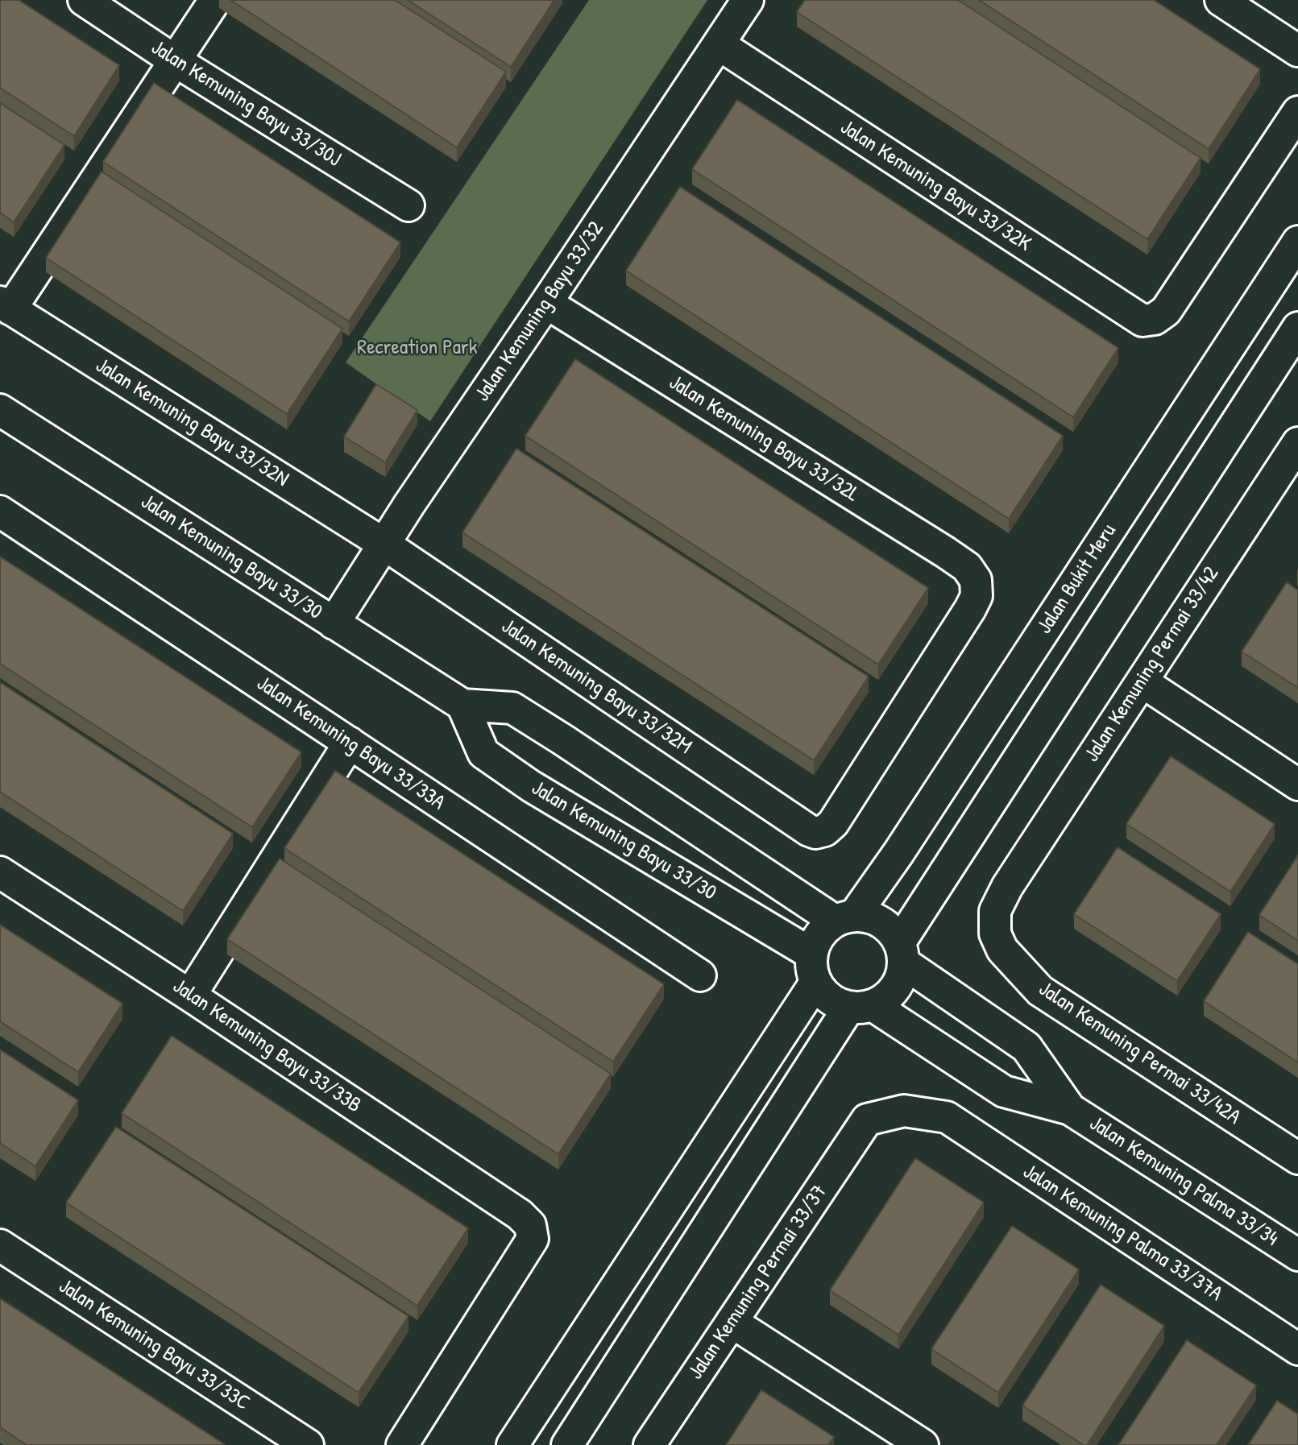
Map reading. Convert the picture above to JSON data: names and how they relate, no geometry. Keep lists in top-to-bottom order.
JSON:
{
  "streets": {
    "street": [
      "Jalan Kemuning Bayu 33/30J",
      "Jalan Kemuning Bayu 33/32K",
      "Jalan Kemuning Bayu 33/32",
      "Jalan Kemuning Bayu 33/32N",
      "Jalan Kemuning Bayu 33/32L",
      "Jalan Kemuning Bayu 33/30",
      "Jalan Bukit Meru",
      "Jalan Kemuning Permai 33/42",
      "Jalan Kemuning Bayu 33/32M",
      "Jalan Kemuning Bayu 33/33A",
      "Jalan Kemuning Bayu 33/33B",
      "Jalan Kemuning Permai 33/42A",
      "Jalan Kemuning Palma 33/34",
      "Jalan Kemuning Palma 33/37A",
      "Jalan Kemuning Permai 33/37",
      "Jalan Kemuning Bayu 33/33C"
    ]
  },
  "crossings": [
    ["Jalan Kemuning Bayu 33/32K", "Jalan Kemuning Bayu 33/32"],
    ["Jalan Kemuning Bayu 33/32", "Jalan Kemuning Bayu 33/32N"],
    ["Jalan Kemuning Bayu 33/32", "Jalan Kemuning Bayu 33/32L"],
    ["Jalan Kemuning Bayu 33/32", "Jalan Kemuning Bayu 33/30"],
    ["Jalan Kemuning Bayu 33/32", "Jalan Kemuning Bayu 33/32M"],
    ["Jalan Kemuning Bayu 33/32N", "Jalan Kemuning Bayu 33/32M"],
    ["Jalan Kemuning Bayu 33/32L", "Jalan Kemuning Bayu 33/32M"],
    ["Jalan Kemuning Bayu 33/30", "Jalan Bukit Meru"],
    ["Jalan Kemuning Bayu 33/30", "Jalan Kemuning Palma 33/34"],
    ["Jalan Bukit Meru", "Jalan Kemuning Palma 33/34"],
    ["Jalan Kemuning Permai 33/42", "Jalan Kemuning Permai 33/42A"],
    ["Jalan Kemuning Palma 33/37A", "Jalan Kemuning Permai 33/37"]
  ],
  "parks": ["Recreation Park"]
}
